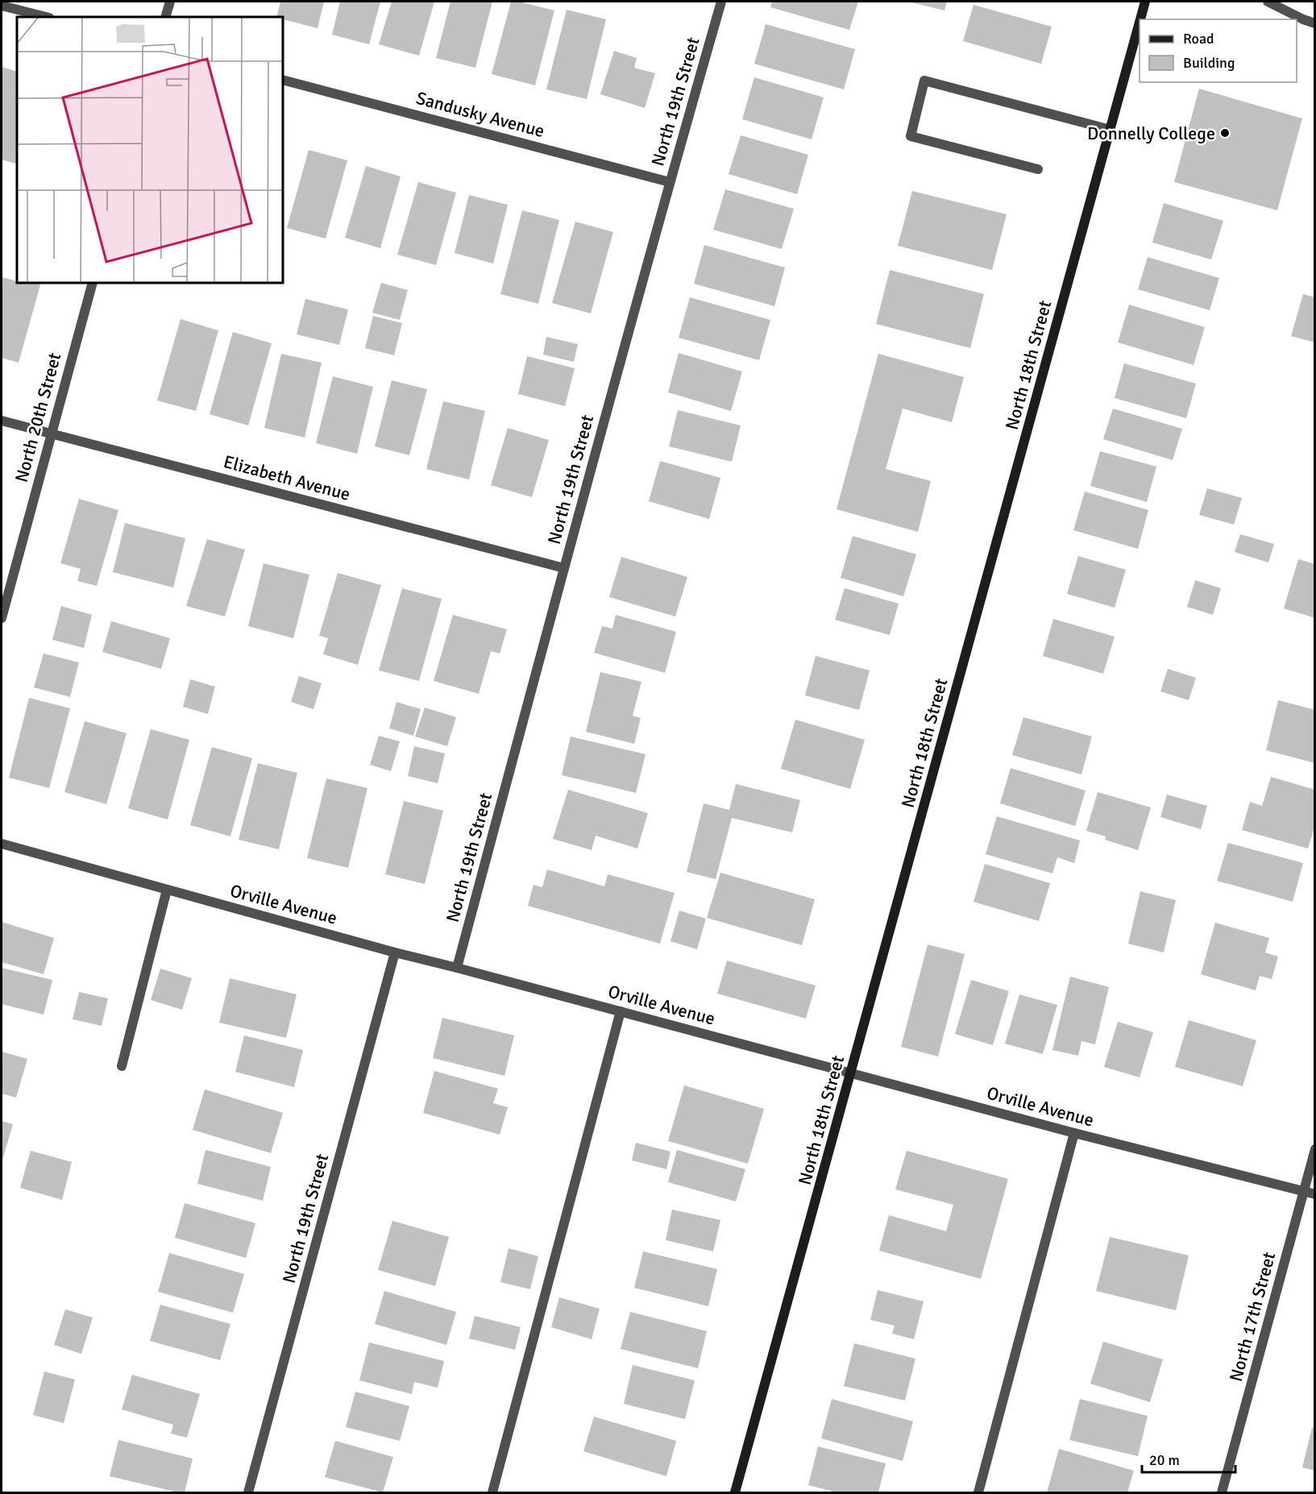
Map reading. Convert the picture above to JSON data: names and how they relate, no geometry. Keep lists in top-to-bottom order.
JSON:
{
  "streets": {
    "main road": ["North 18th Street"],
    "street": [
      "North 19th Street",
      "Sandusky Avenue",
      "North 20th Street",
      "Elizabeth Avenue",
      "Orville Avenue",
      "North 17th Street"
    ]
  },
  "crossings": [
    ["North 19th Street", "Sandusky Avenue"],
    ["North 19th Street", "Elizabeth Avenue"],
    ["North 19th Street", "Orville Avenue"],
    ["North 18th Street", "Orville Avenue"],
    ["North 20th Street", "Elizabeth Avenue"],
    ["Orville Avenue", "North 17th Street"]
  ],
  "places": ["Donnelly College"],
  "legend": ["Road", "Building"],
  "scale_bar": "20 m"
}
